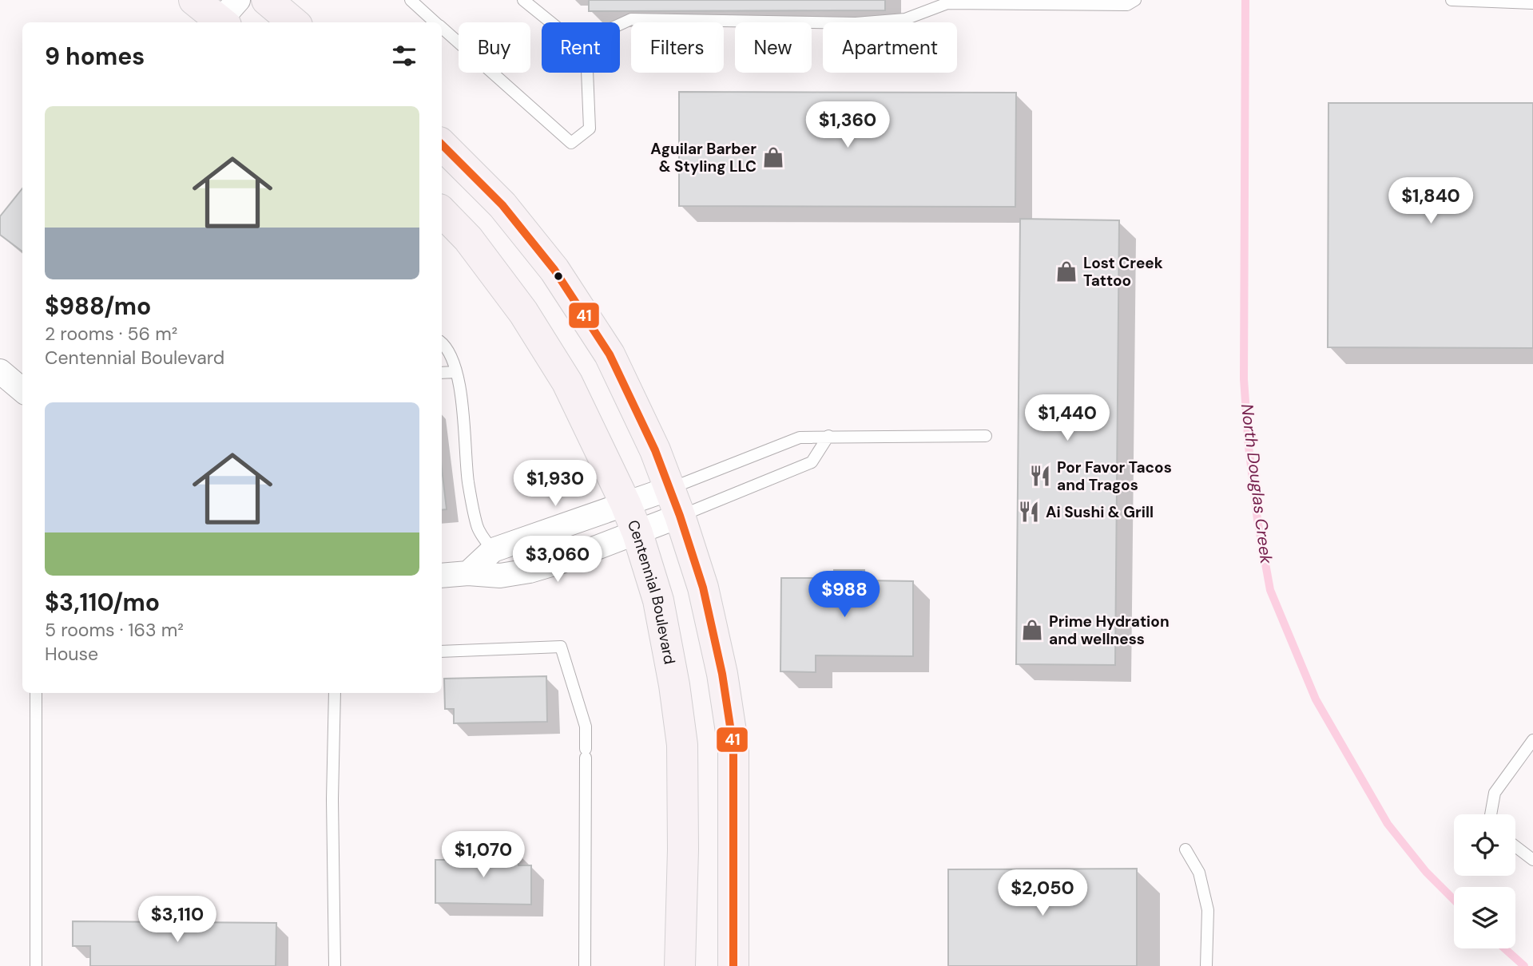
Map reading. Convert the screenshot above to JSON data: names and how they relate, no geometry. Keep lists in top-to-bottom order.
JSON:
{
  "streets": {
    "main road": ["Centennial Boulevard"]
  },
  "water": ["North Douglas Creek"],
  "places": {
    "shop": ["Aguilar Barber & Styling LLC", "Lost Creek Tattoo", "Prime Hydration and wellness"],
    "restaurant": ["Por Favor Tacos and Tragos", "Ai Sushi & Grill"]
  },
  "lines": ["transit line 41"],
  "page": {
    "chip": [
      "Buy",
      "Rent",
      "Filters",
      "New",
      "Apartment"
    ],
    "heading": "9 homes",
    "list": [
      {
        "name": "$988/mo",
        "note": "2 rooms · 56 m² · Centennial Boulevard"
      },
      {
        "name": "$3,110/mo",
        "note": "5 rooms · 163 m² · House"
      }
    ],
    "price": [
      "$1,360",
      "$1,840",
      "$1,440",
      "$1,930",
      "$3,060",
      "$988",
      "$1,070",
      "$2,050",
      "$3,110"
    ]
  }
}
